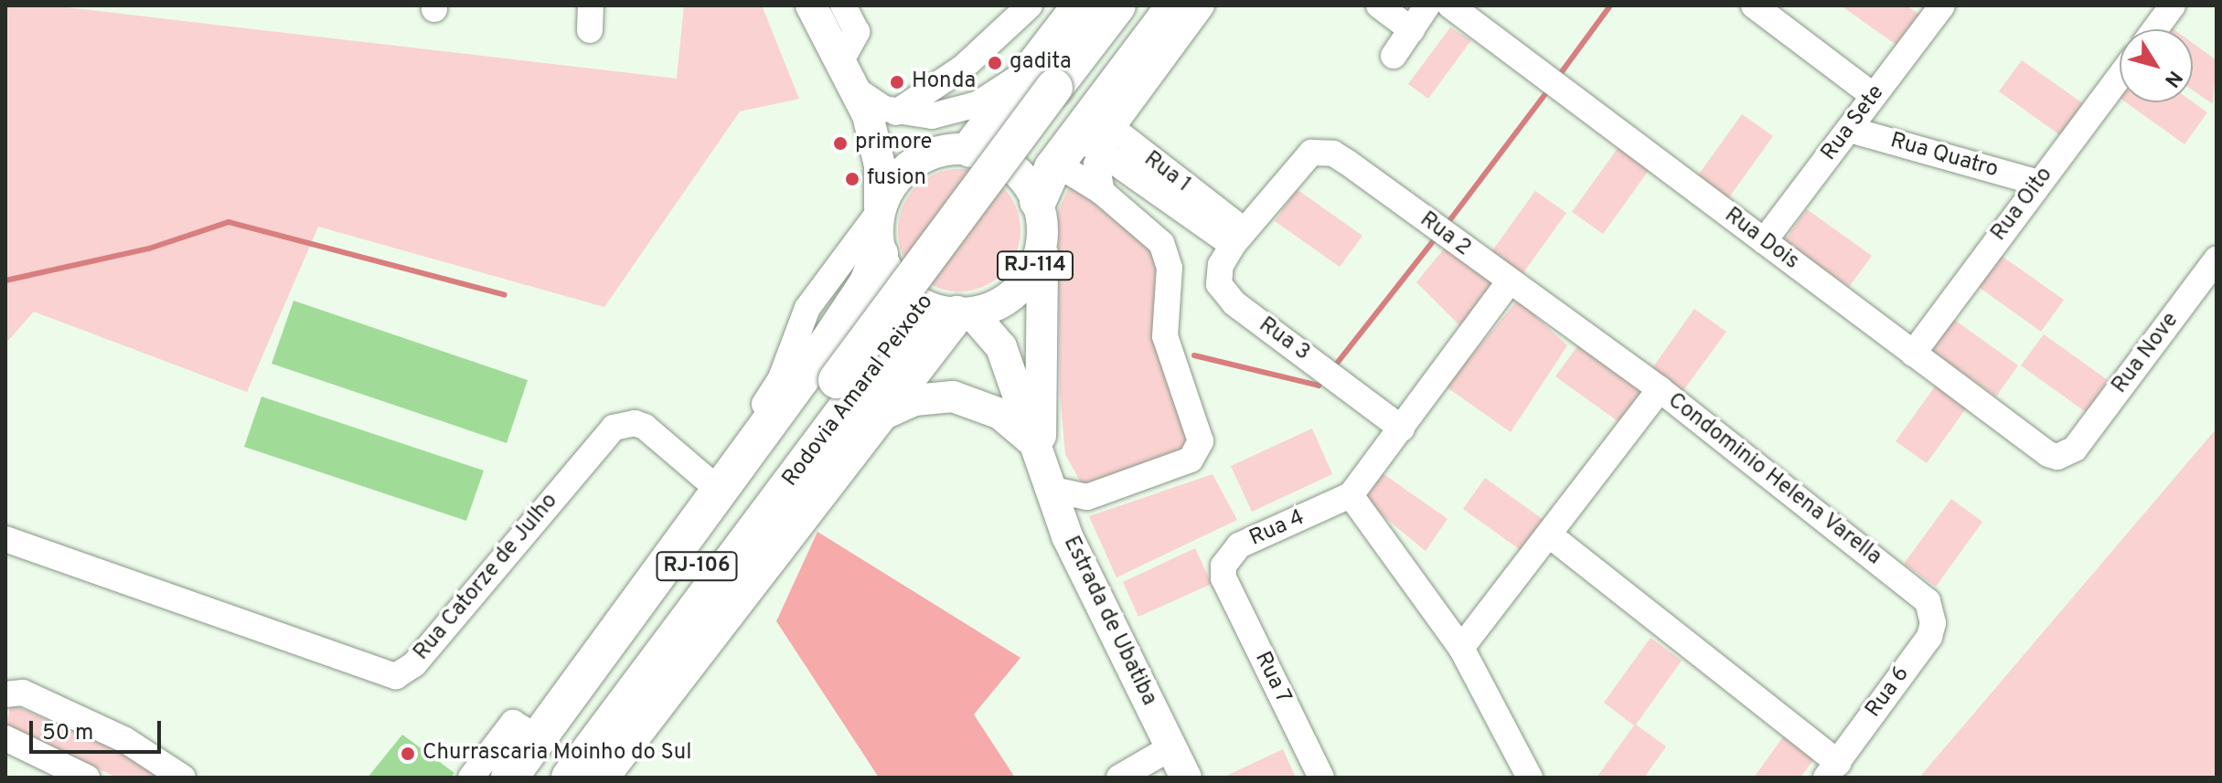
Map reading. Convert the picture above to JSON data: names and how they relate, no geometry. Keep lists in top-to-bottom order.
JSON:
{
  "streets": {
    "highway": ["Rodovia Amaral Peixoto", "RJ-106"],
    "main road": ["RJ-114", "Estrada de Ubatiba"],
    "street": [
      "Rua Sete",
      "Rua Quatro",
      "Rua 1",
      "Rua Oito",
      "Rua 2",
      "Rua Dois",
      "Rua 3",
      "Rua Nove",
      "Condominio Helena Varella",
      "Rua 4",
      "Rua Catorze de Julho",
      "Rua 7",
      "Rua 6"
    ]
  },
  "crossings": [
    ["Rua Sete", "Rua Quatro"],
    ["Rua Sete", "Rua Dois"],
    ["Rua Quatro", "Rua Oito"],
    ["Rua 1", "Rua 2"],
    ["Rua 1", "Rua 3"],
    ["Rua 1", "Rodovia Amaral Peixoto"],
    ["Rua Oito", "Rua Dois"],
    ["Rua 2", "Rua 3"],
    ["Rua 2", "Condominio Helena Varella"],
    ["Rua Dois", "Rua Nove"],
    ["RJ-114", "Estrada de Ubatiba"],
    ["Condominio Helena Varella", "Rua 6"],
    ["Rua 4", "Rua 7"]
  ],
  "places": [
    "gadita",
    "Honda",
    "primore",
    "fusion",
    "Churrascaria Moinho do Sul"
  ],
  "scale_bar": "50 m",
  "north": "bottom right"
}
